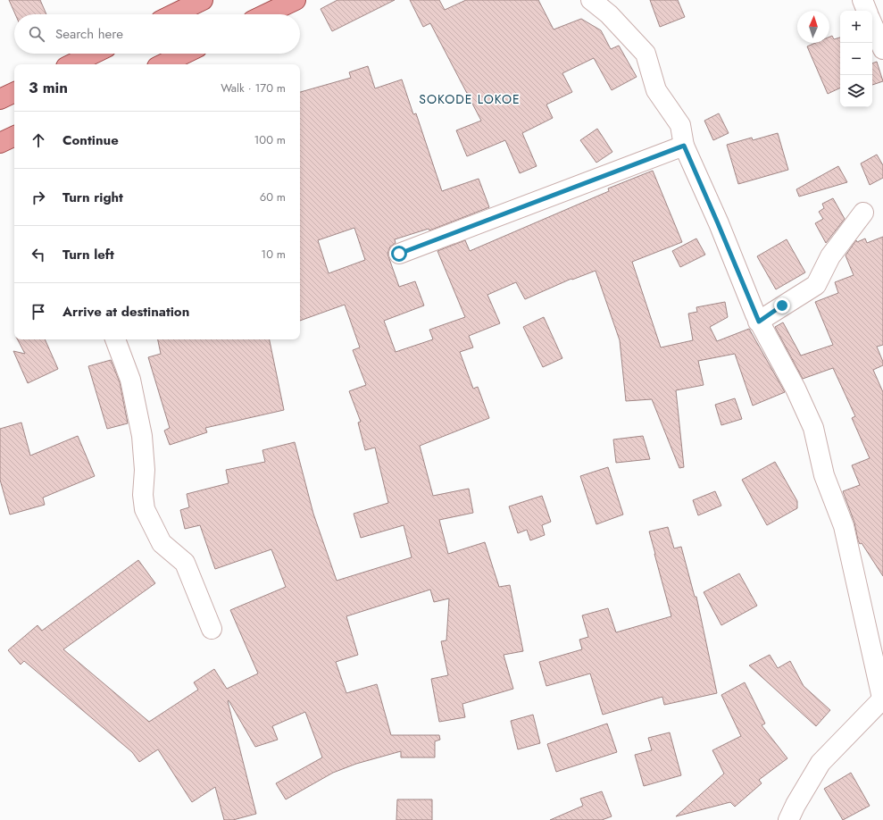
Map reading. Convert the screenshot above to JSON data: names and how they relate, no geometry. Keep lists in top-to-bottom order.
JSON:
{
  "districts": ["SOKODE LOKOE"],
  "north": "top",
  "page": {
    "map_buttons": ["+", "−"],
    "search": "Search here",
    "heading": ["3 min", "Walk · 170 m"],
    "list": [
      ["Continue", "100 m"],
      ["Turn right", "60 m"],
      ["Turn left", "10 m"],
      "Arrive at destination"
    ]
  }
}
